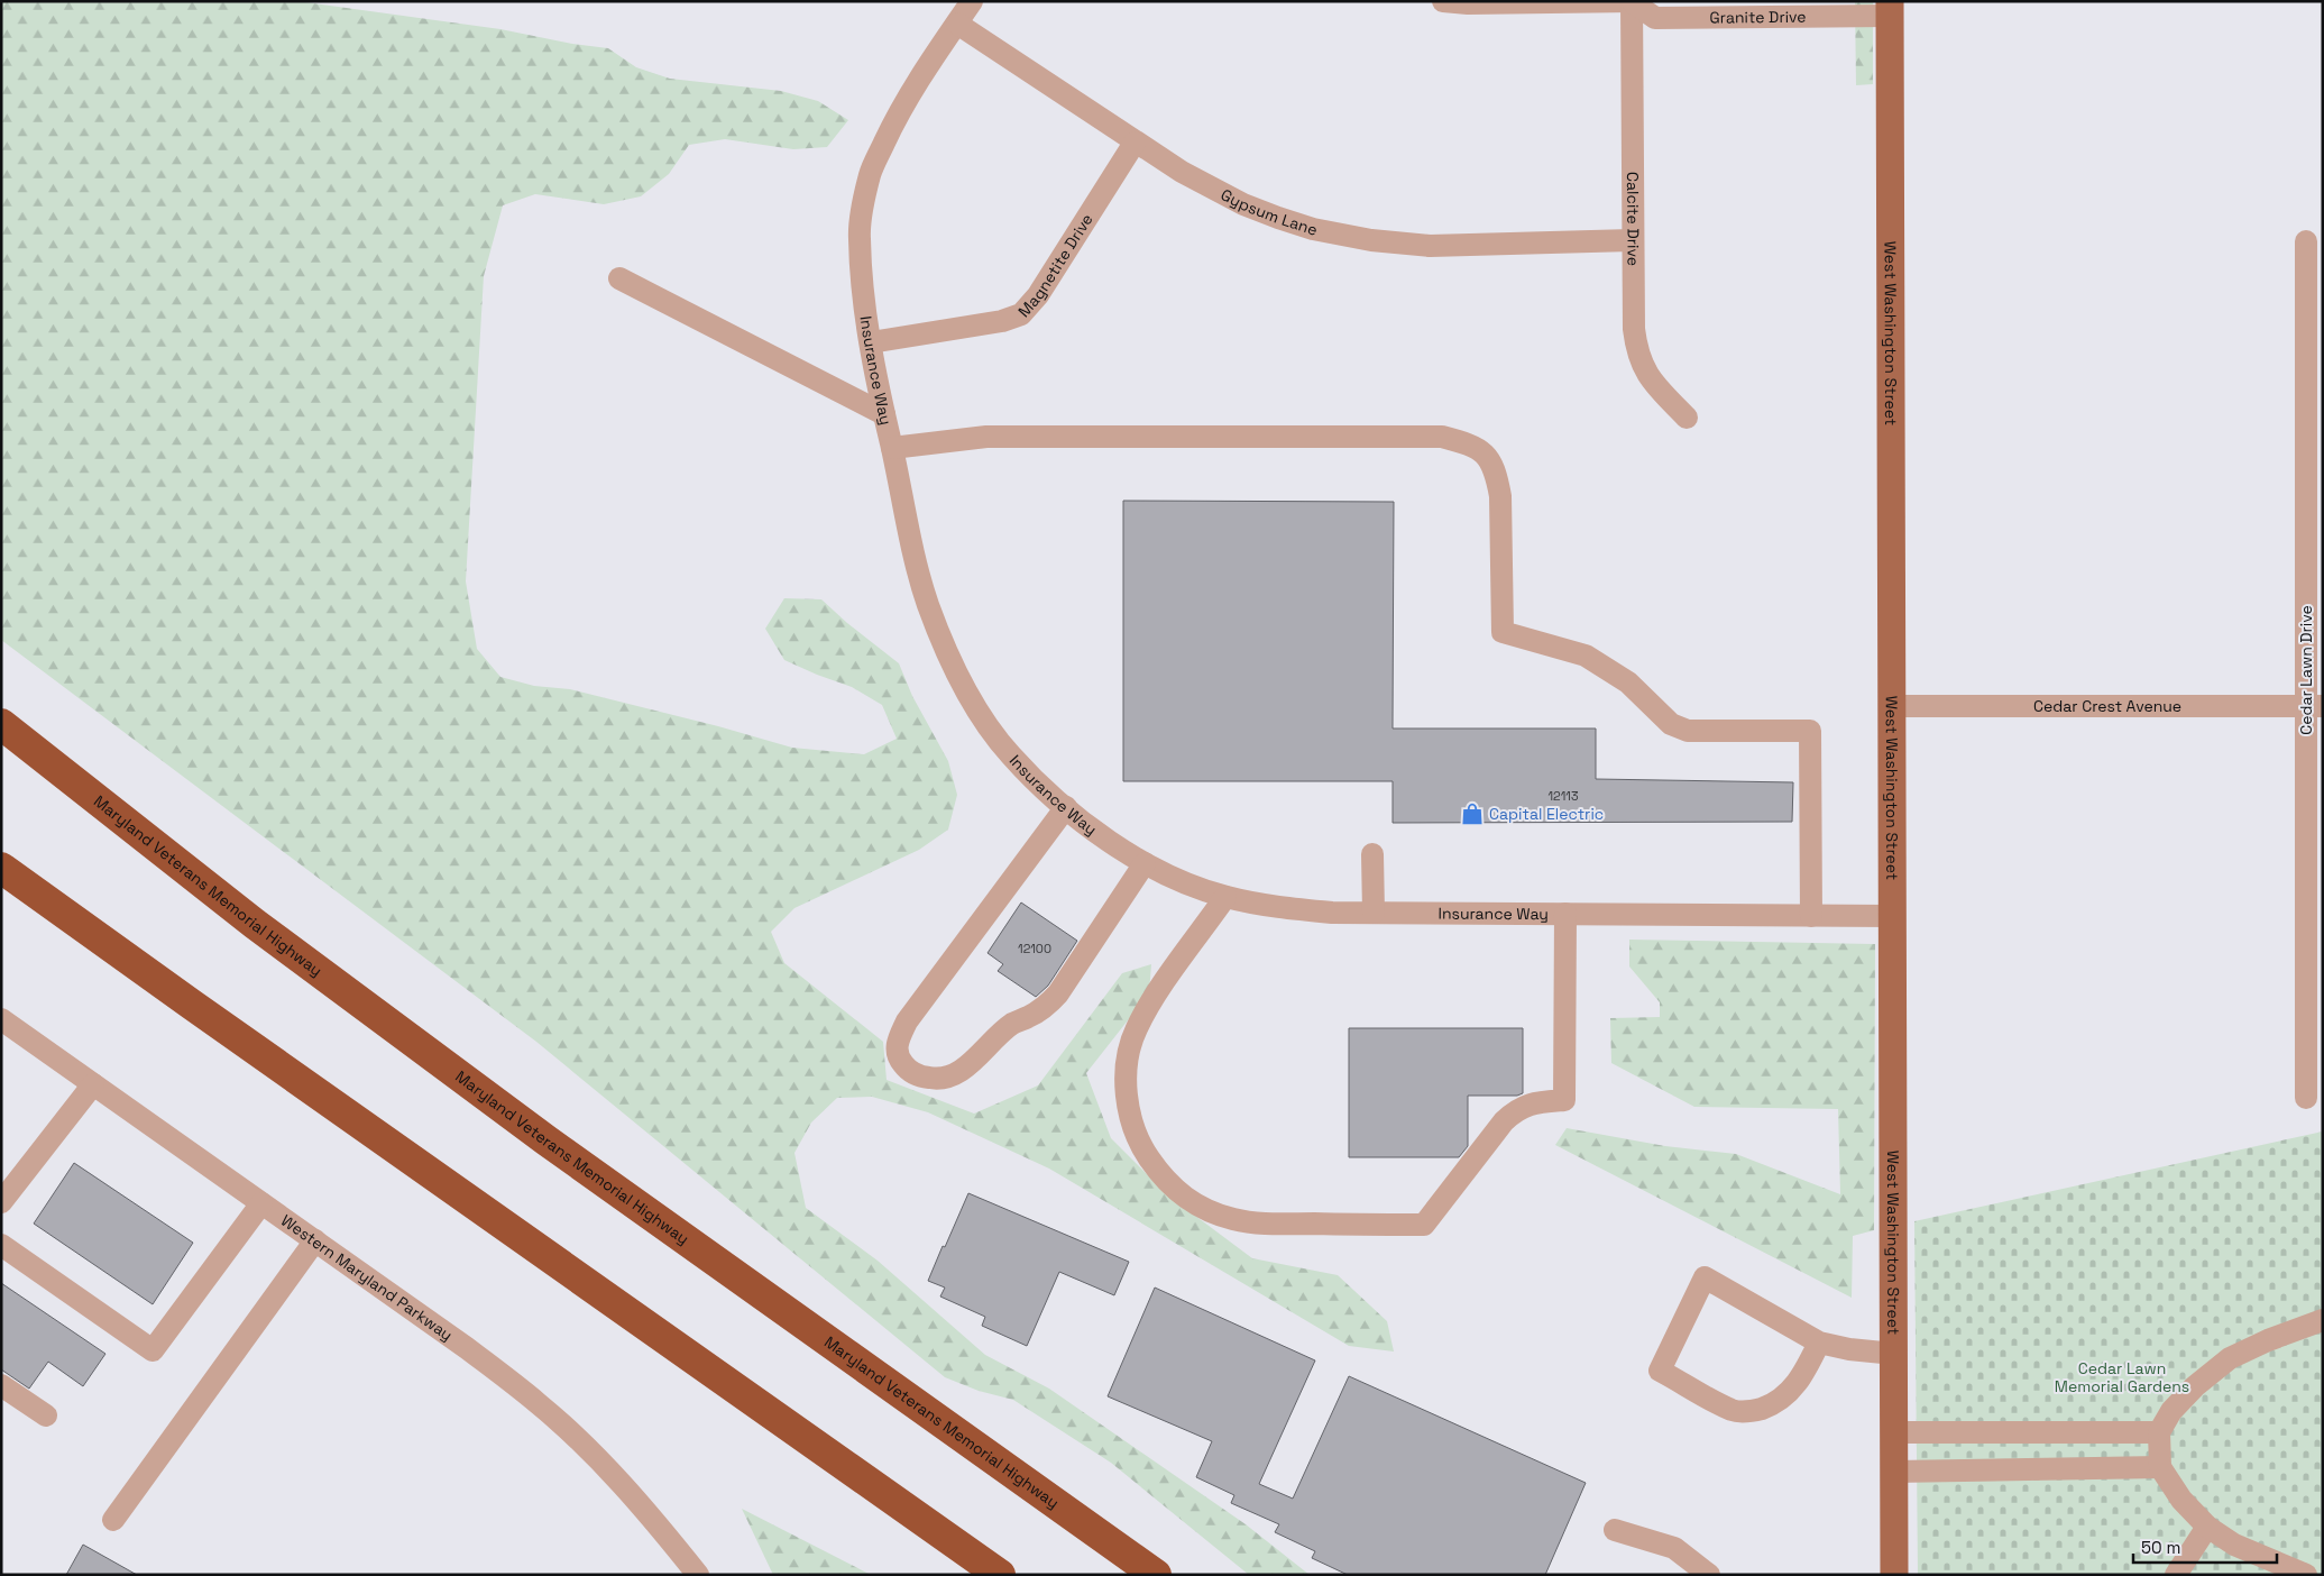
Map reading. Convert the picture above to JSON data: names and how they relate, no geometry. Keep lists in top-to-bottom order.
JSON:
{
  "streets": {
    "highway": ["Maryland Veterans Memorial Highway"],
    "main road": ["West Washington Street"],
    "street": [
      "Granite Drive",
      "Gypsum Lane",
      "Calcite Drive",
      "Magnetite Drive",
      "Insurance Way",
      "Cedar Lawn Drive",
      "Cedar Crest Avenue",
      "Western Maryland Parkway"
    ]
  },
  "crossings": [
    ["Granite Drive", "Calcite Drive"],
    ["Granite Drive", "West Washington Street"],
    ["Gypsum Lane", "Calcite Drive"],
    ["Gypsum Lane", "Magnetite Drive"],
    ["Gypsum Lane", "Insurance Way"],
    ["Magnetite Drive", "Insurance Way"],
    ["West Washington Street", "Insurance Way"],
    ["West Washington Street", "Cedar Crest Avenue"],
    ["Cedar Lawn Drive", "Cedar Crest Avenue"]
  ],
  "parks": ["Cedar Lawn Memorial Gardens"],
  "places": {
    "shop": ["Capital Electric"]
  },
  "house_numbers": ["12113", "12100"],
  "scale_bar": "50 m"
}
